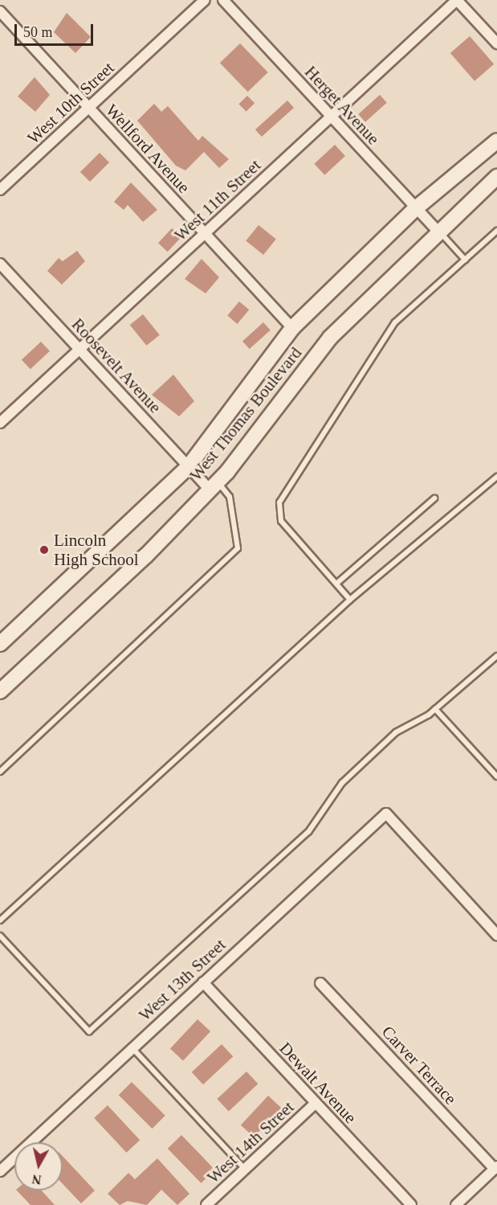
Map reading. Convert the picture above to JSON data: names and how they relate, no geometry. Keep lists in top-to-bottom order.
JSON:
{
  "streets": {
    "street": [
      "West 10th Street",
      "Herget Avenue",
      "Wellford Avenue",
      "West 11th Street",
      "Roosevelt Avenue",
      "West Thomas Boulevard",
      "West 13th Street",
      "Carver Terrace",
      "Dewalt Avenue",
      "West 14th Street"
    ]
  },
  "crossings": [
    ["West 10th Street", "Wellford Avenue"],
    ["Herget Avenue", "West 11th Street"],
    ["Herget Avenue", "West Thomas Boulevard"],
    ["Wellford Avenue", "West 11th Street"],
    ["Wellford Avenue", "West Thomas Boulevard"],
    ["West 11th Street", "Roosevelt Avenue"],
    ["Roosevelt Avenue", "West Thomas Boulevard"],
    ["West 13th Street", "Dewalt Avenue"],
    ["Dewalt Avenue", "West 14th Street"]
  ],
  "places": ["Lincoln High School"],
  "scale_bar": "50 m",
  "north": "bottom"
}
